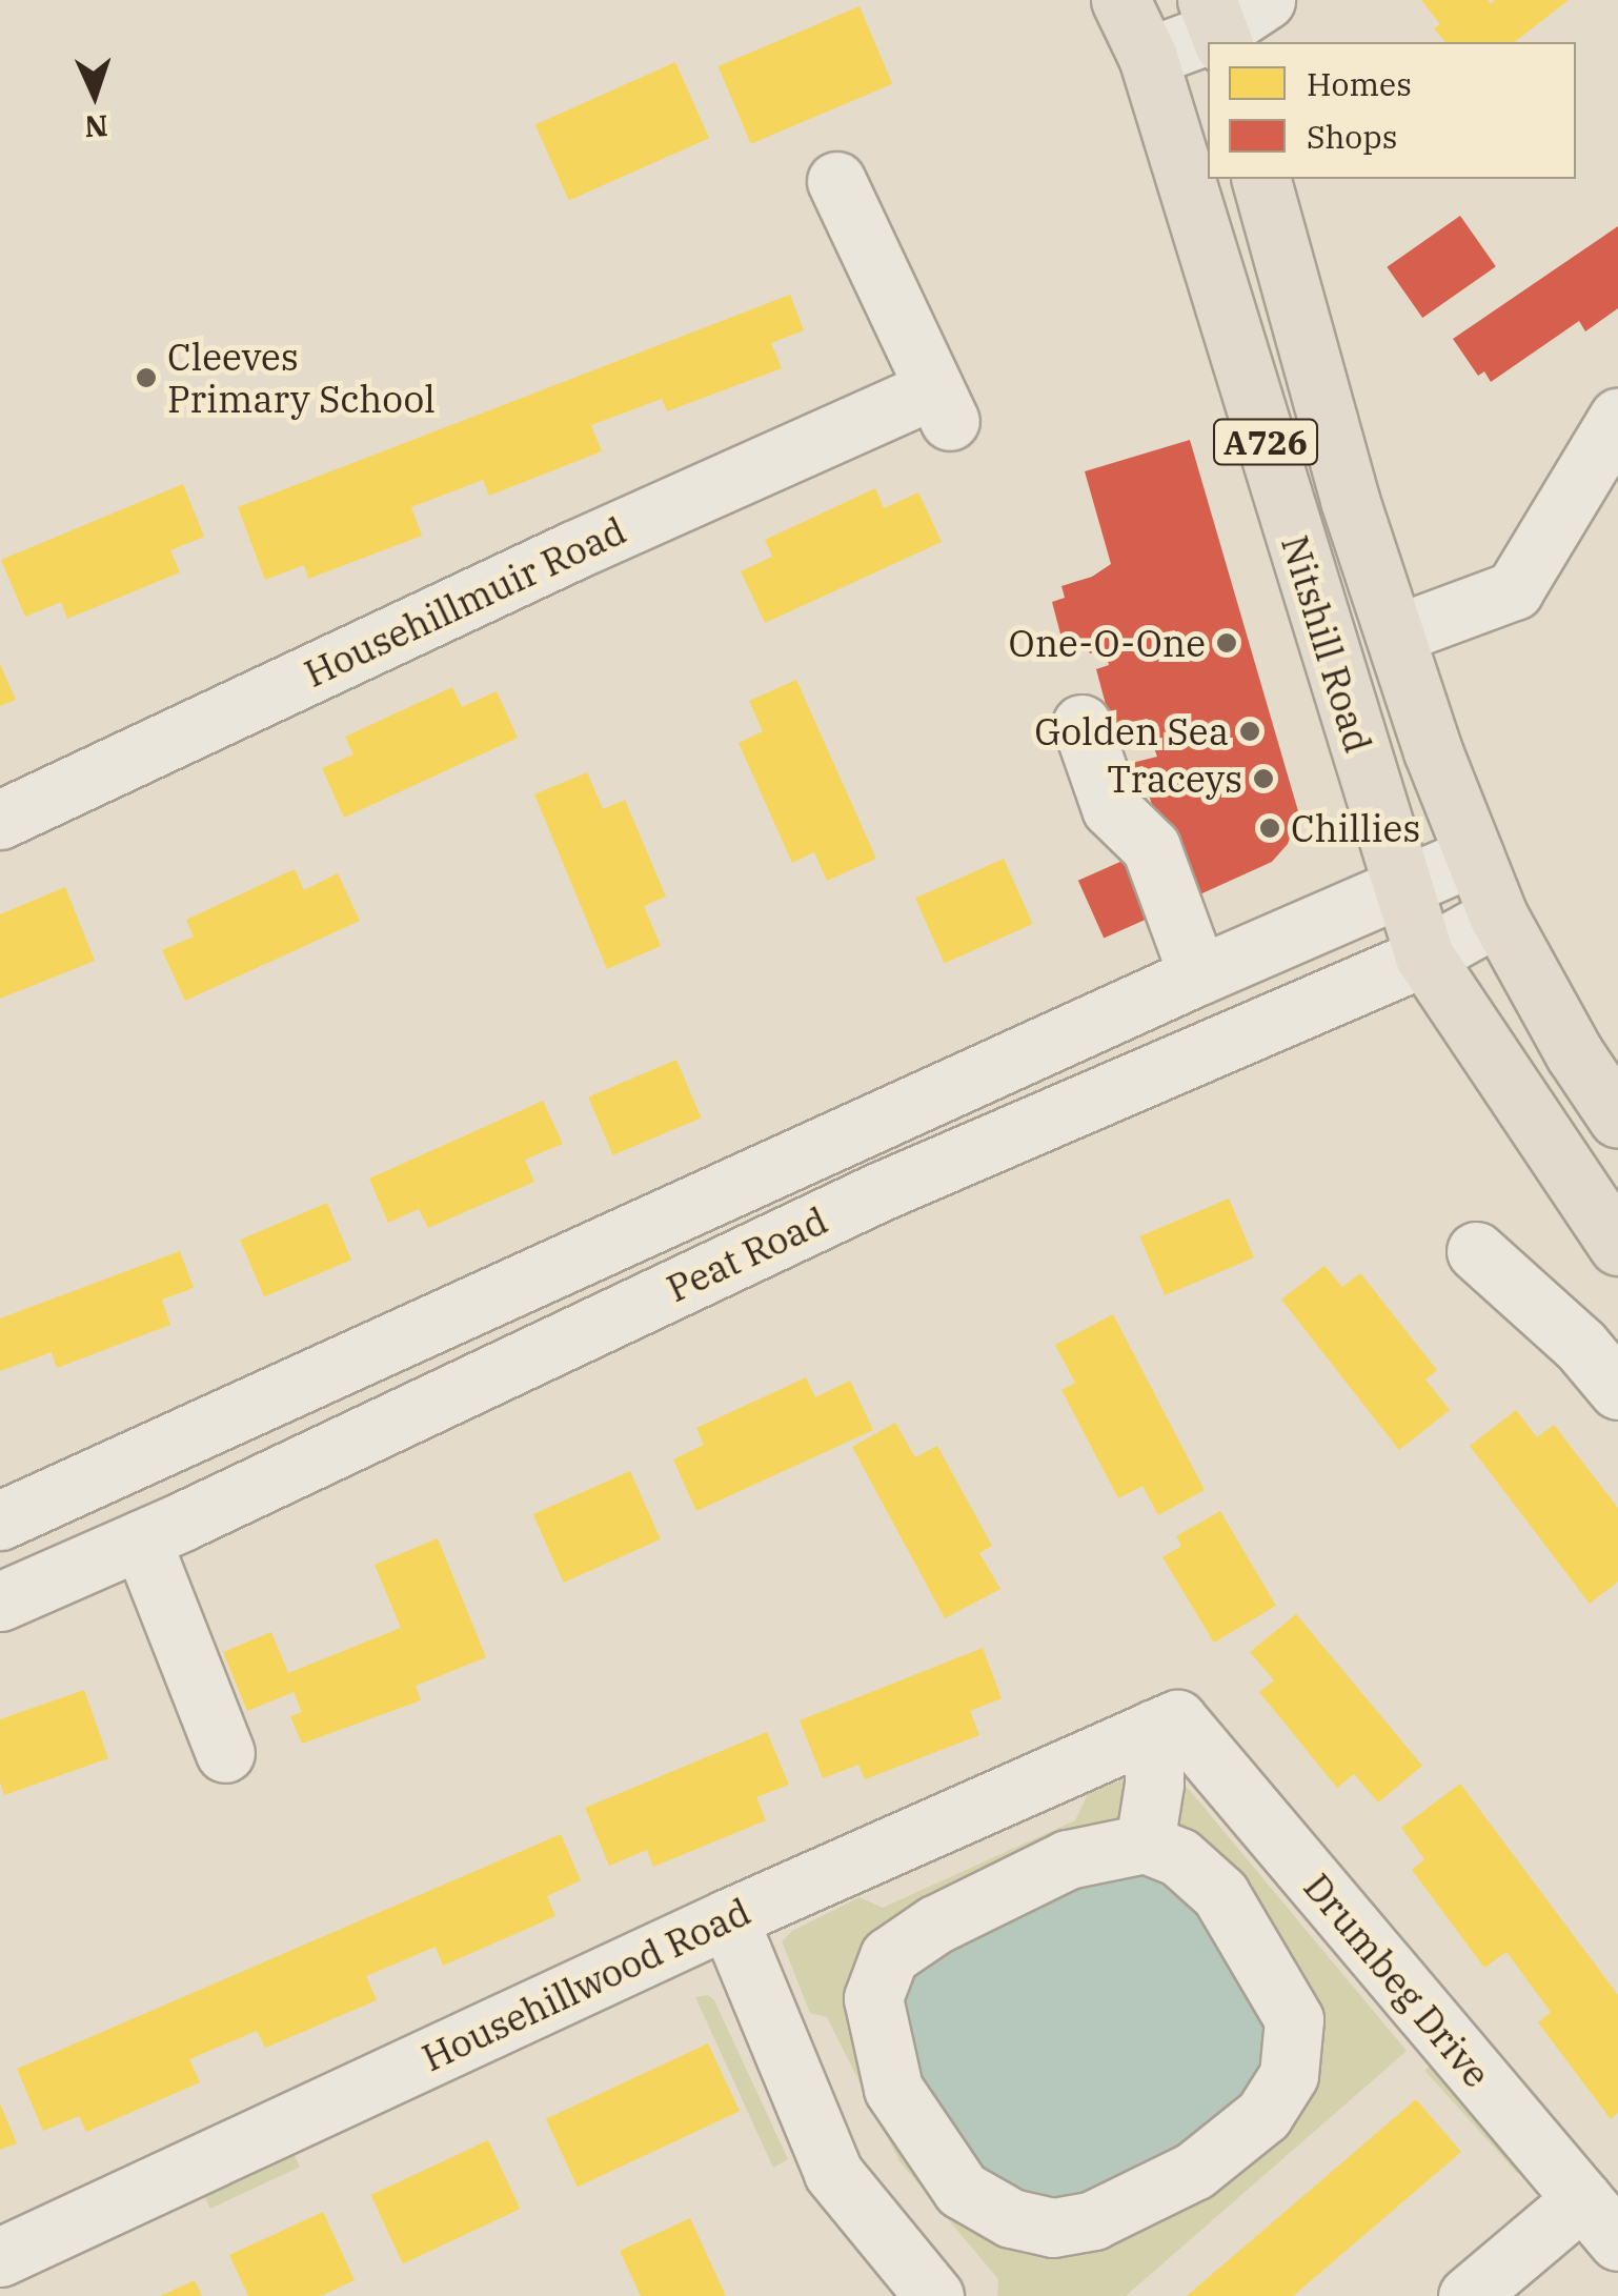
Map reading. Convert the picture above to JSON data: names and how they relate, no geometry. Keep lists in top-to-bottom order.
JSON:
{
  "streets": {
    "main road": ["A726", "Nitshill Road"],
    "street": [
      "Househillmuir Road",
      "Peat Road",
      "Drumbeg Drive",
      "Househillwood Road"
    ]
  },
  "crossings": [
    ["Nitshill Road", "Peat Road"],
    ["Drumbeg Drive", "Househillwood Road"]
  ],
  "places": [
    "Cleeves Primary School",
    "One-O-One",
    "Golden Sea",
    "Traceys",
    "Chillies"
  ],
  "legend": ["Homes", "Shops"],
  "north": "bottom"
}
